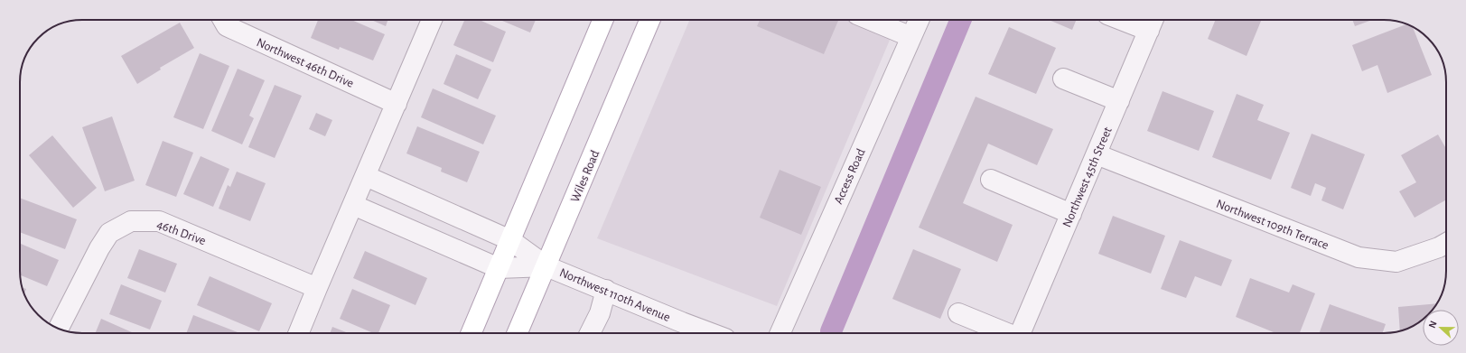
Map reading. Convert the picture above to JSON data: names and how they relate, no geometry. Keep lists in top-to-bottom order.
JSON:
{
  "streets": {
    "main road": ["Wiles Road"],
    "street": [
      "Northwest 46th Drive",
      "Access Road",
      "Northwest 45th Street",
      "Northwest 109th Terrace",
      "46th Drive",
      "Northwest 110th Avenue"
    ]
  },
  "crossings": [
    ["Wiles Road", "Northwest 110th Avenue"],
    ["Northwest 45th Street", "Northwest 109th Terrace"]
  ],
  "north": "left"
}
